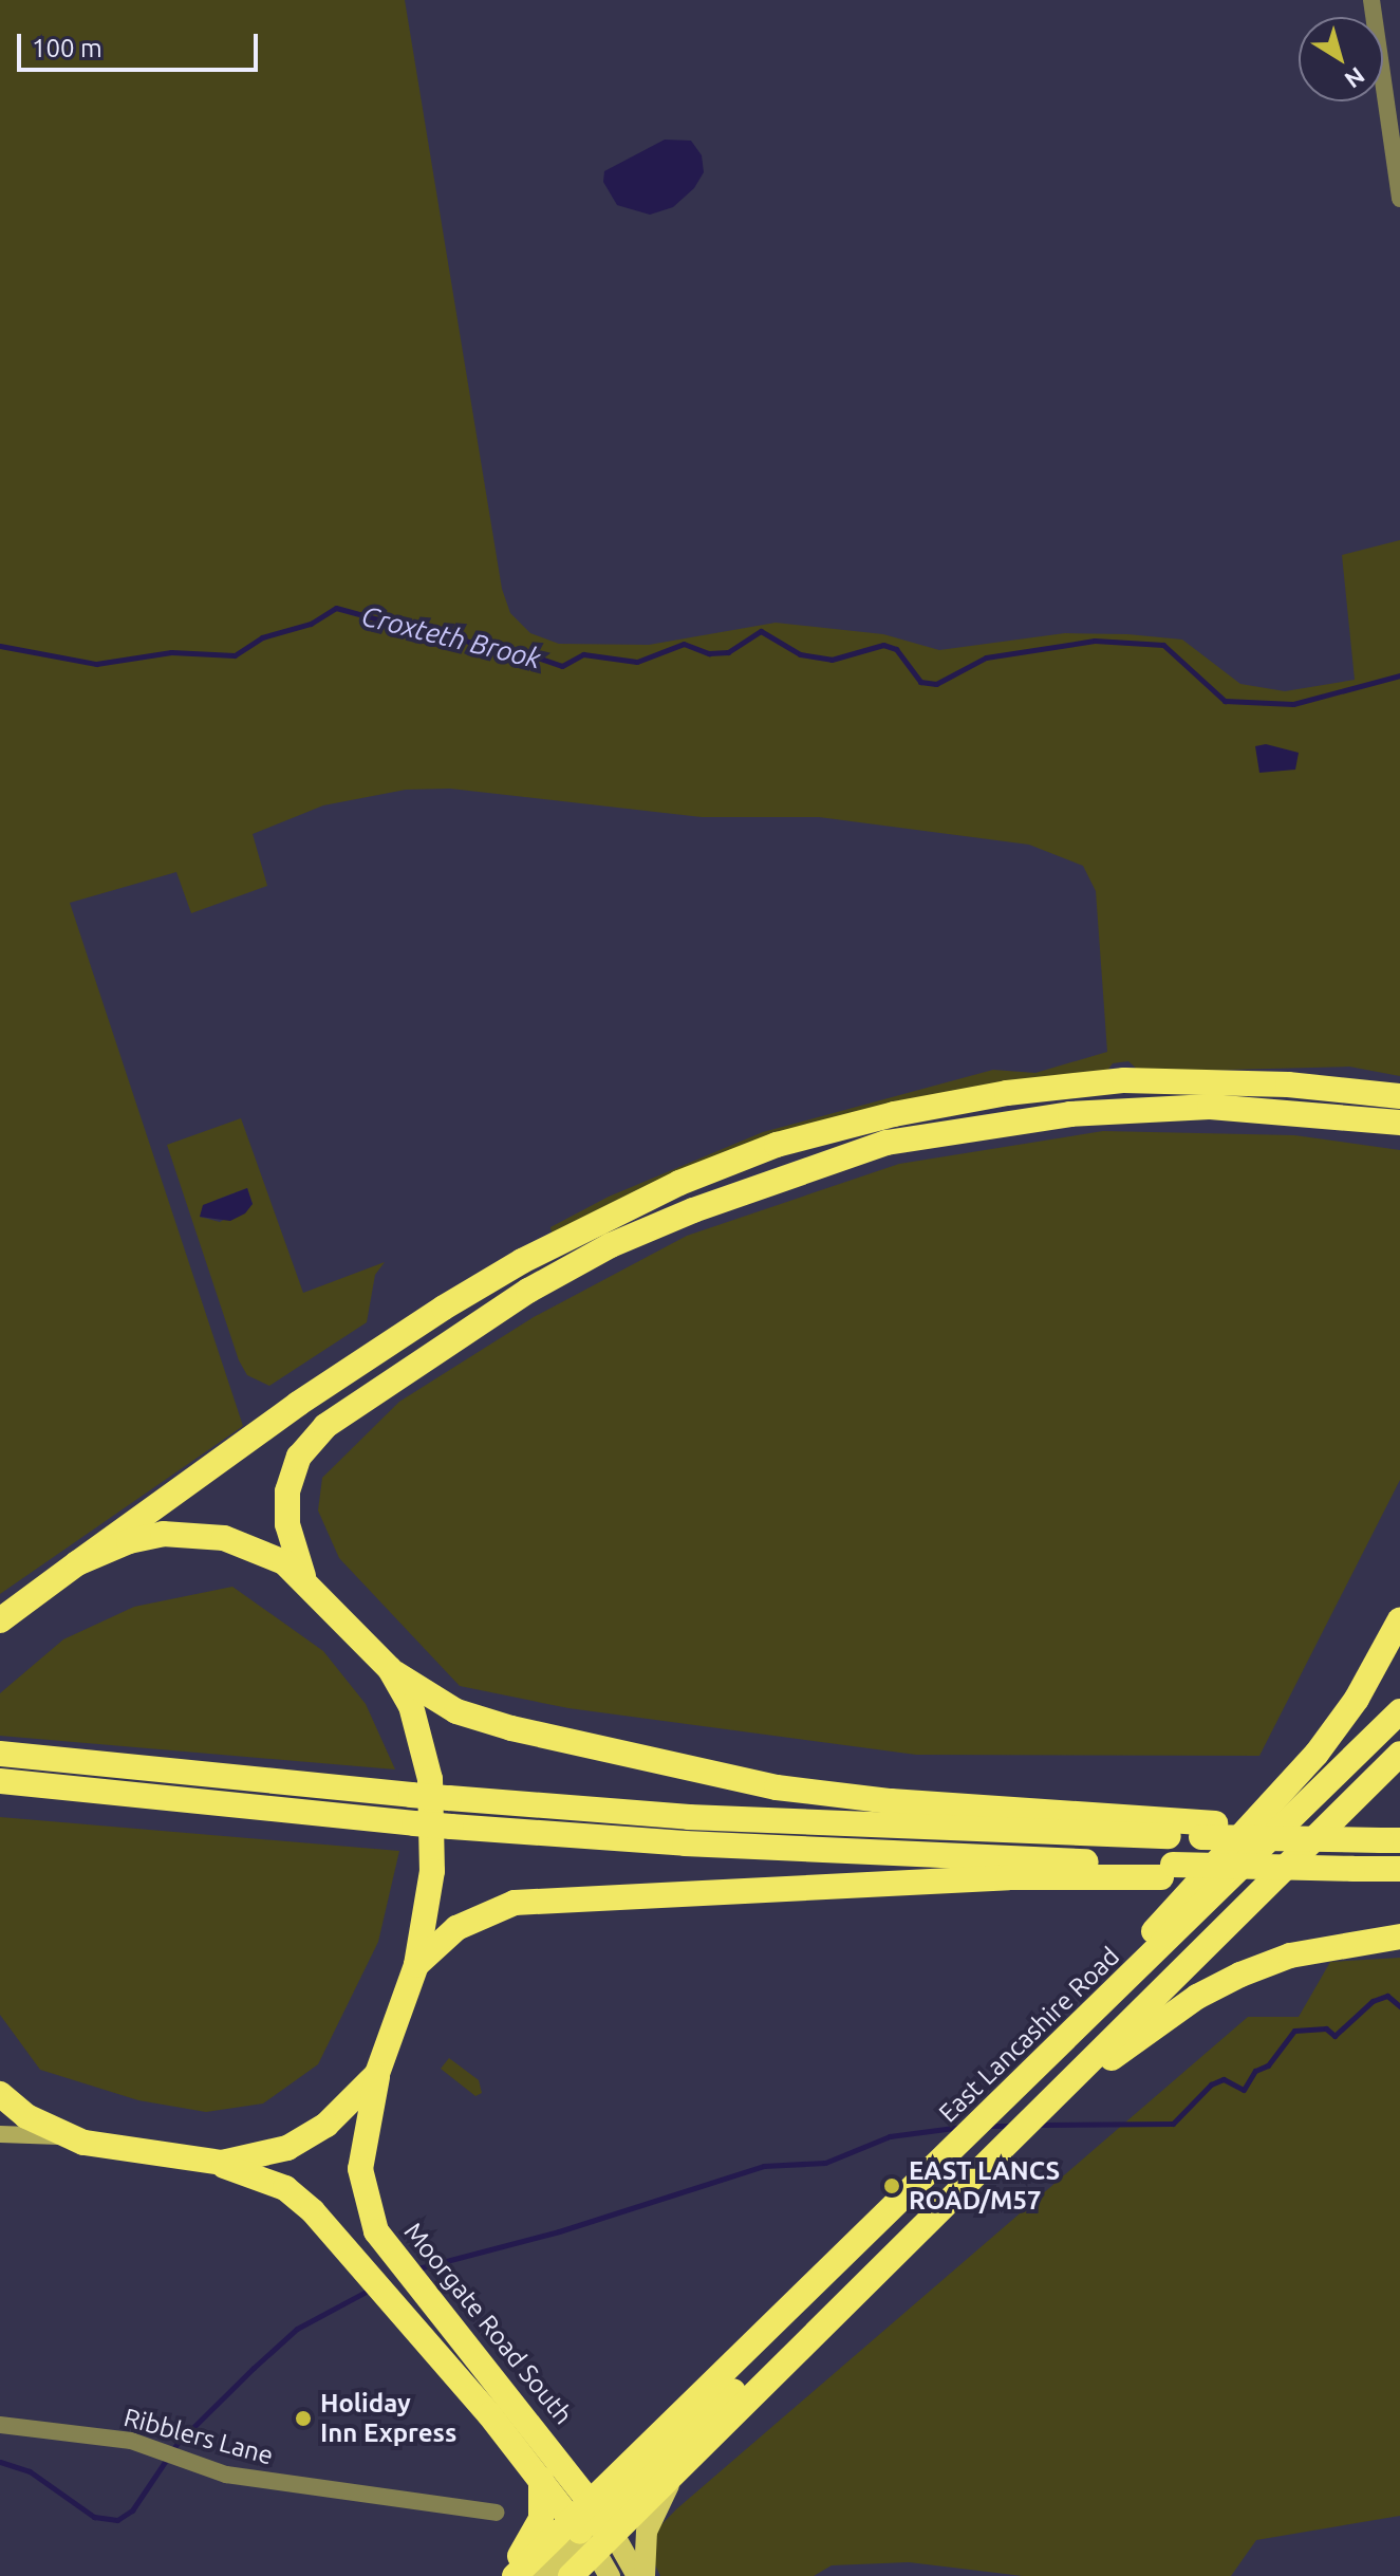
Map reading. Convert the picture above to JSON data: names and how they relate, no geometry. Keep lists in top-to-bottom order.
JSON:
{
  "streets": {
    "highway": ["East Lancashire Road", "Moorgate Road South"],
    "street": ["Ribblers Lane"]
  },
  "crossings": [
    ["East Lancashire Road", "Moorgate Road South"]
  ],
  "water": ["Croxteth Brook"],
  "places": ["EAST LANCS ROAD/M57", "Holiday Inn Express"],
  "scale_bar": "100 m",
  "north": "bottom right"
}
